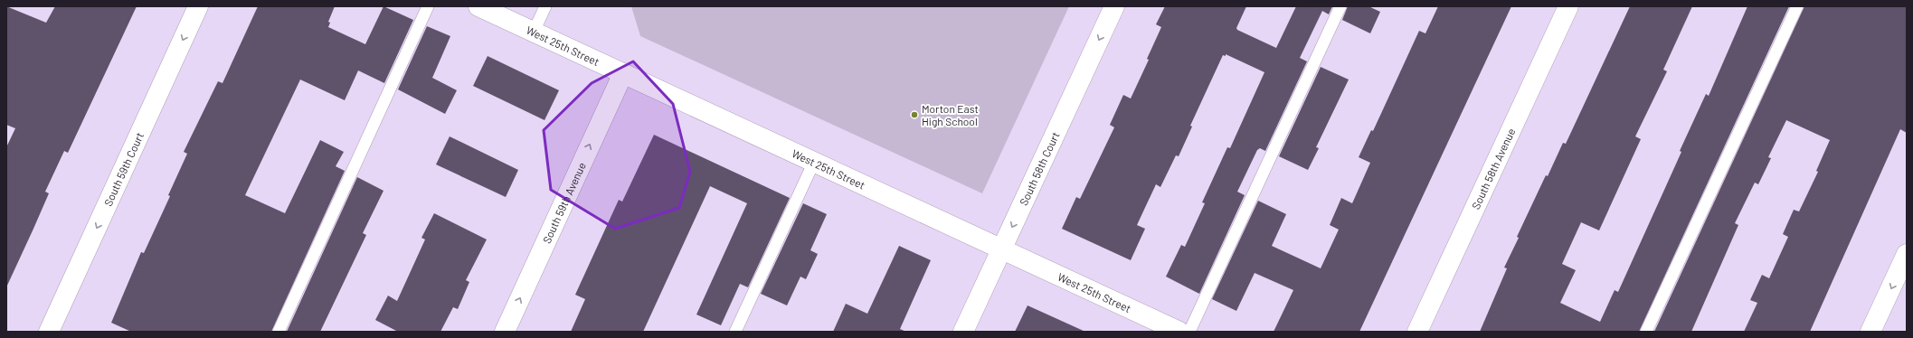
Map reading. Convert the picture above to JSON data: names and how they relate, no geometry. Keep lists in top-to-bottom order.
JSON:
{
  "streets": {
    "street": [
      "West 25th Street",
      "South 59th Court",
      "South 58th Court",
      "South 58th Avenue",
      "South 59th Avenue"
    ]
  },
  "crossings": [
    ["West 25th Street", "South 58th Court"],
    ["West 25th Street", "South 59th Avenue"]
  ],
  "one_way": ["South 59th Court", "South 58th Court", "South 59th Avenue"],
  "places": ["Morton East High School"]
}
